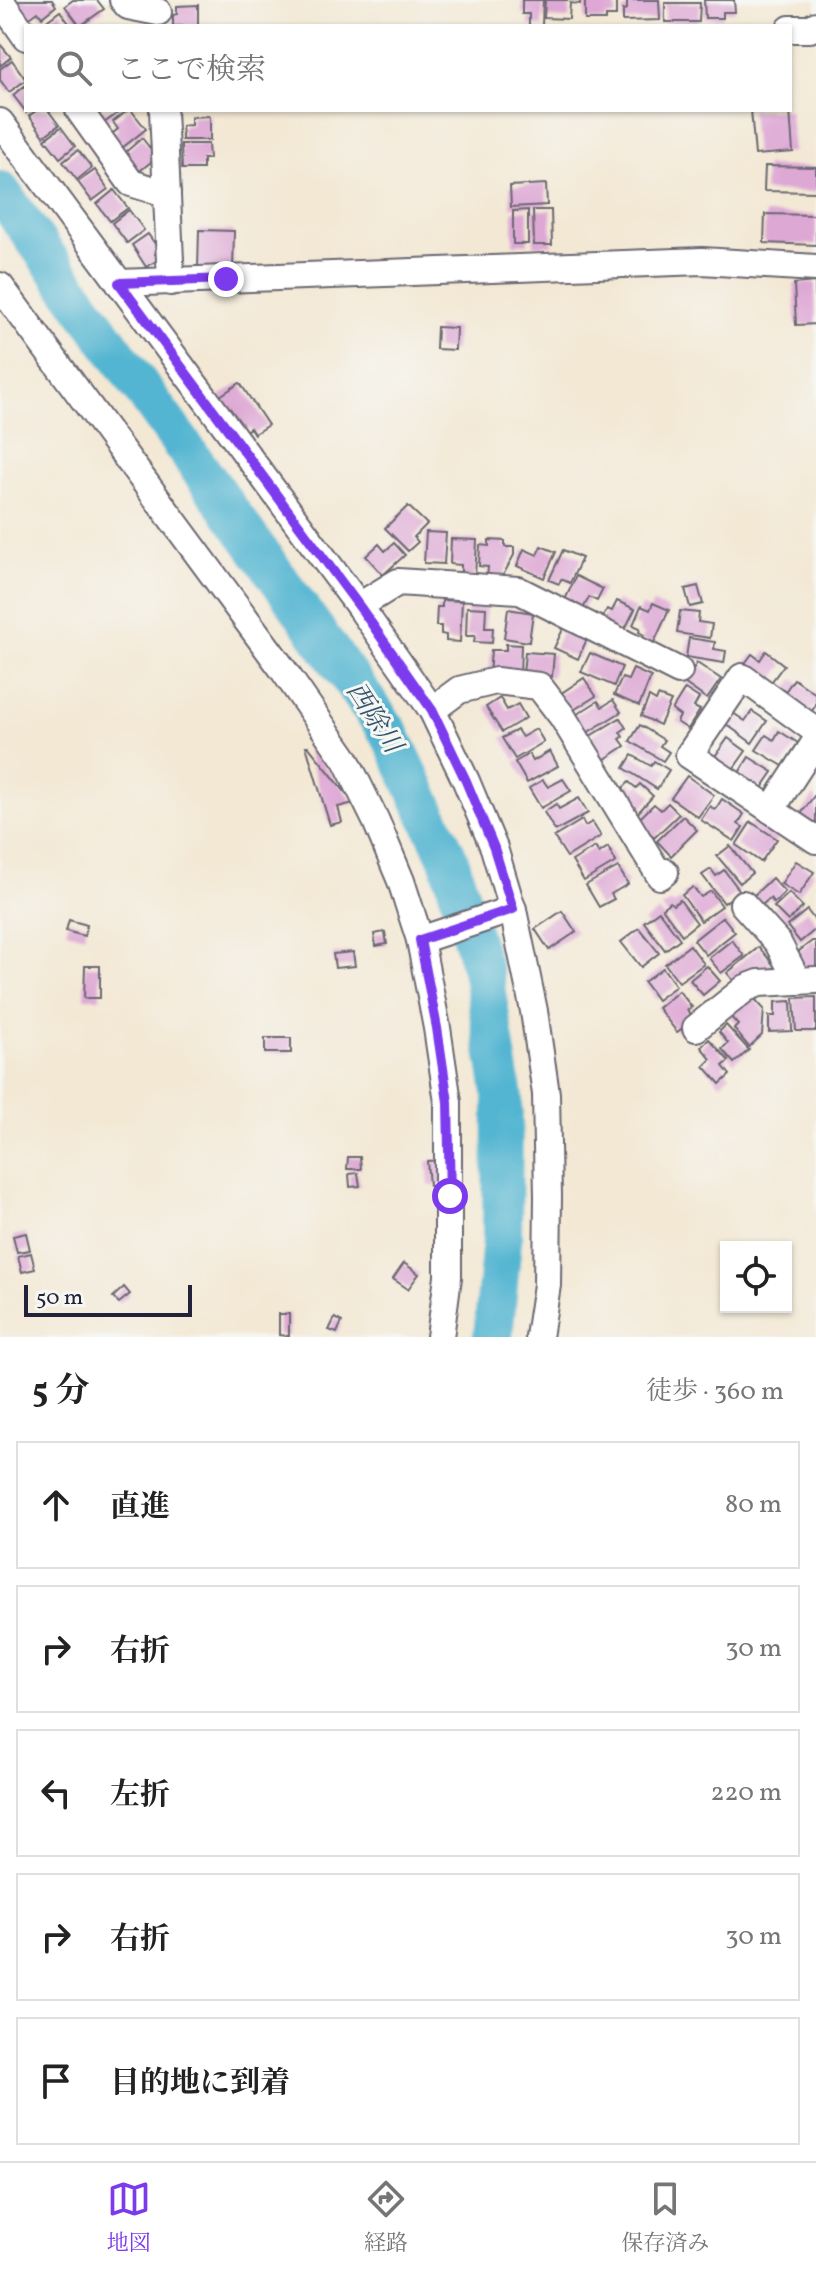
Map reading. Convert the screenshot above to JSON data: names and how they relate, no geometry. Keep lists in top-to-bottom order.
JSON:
{
  "water": ["西除川"],
  "scale_bar": "50 m",
  "page": {
    "search": "ここで検索",
    "scale": "50 m",
    "heading": ["5 分", "徒歩 · 360 m"],
    "list": [
      ["直進", "80 m"],
      ["右折", "30 m"],
      ["左折", "220 m"],
      ["右折", "30 m"],
      "目的地に到着"
    ],
    "nav": ["地図", "経路", "保存済み"]
  }
}
